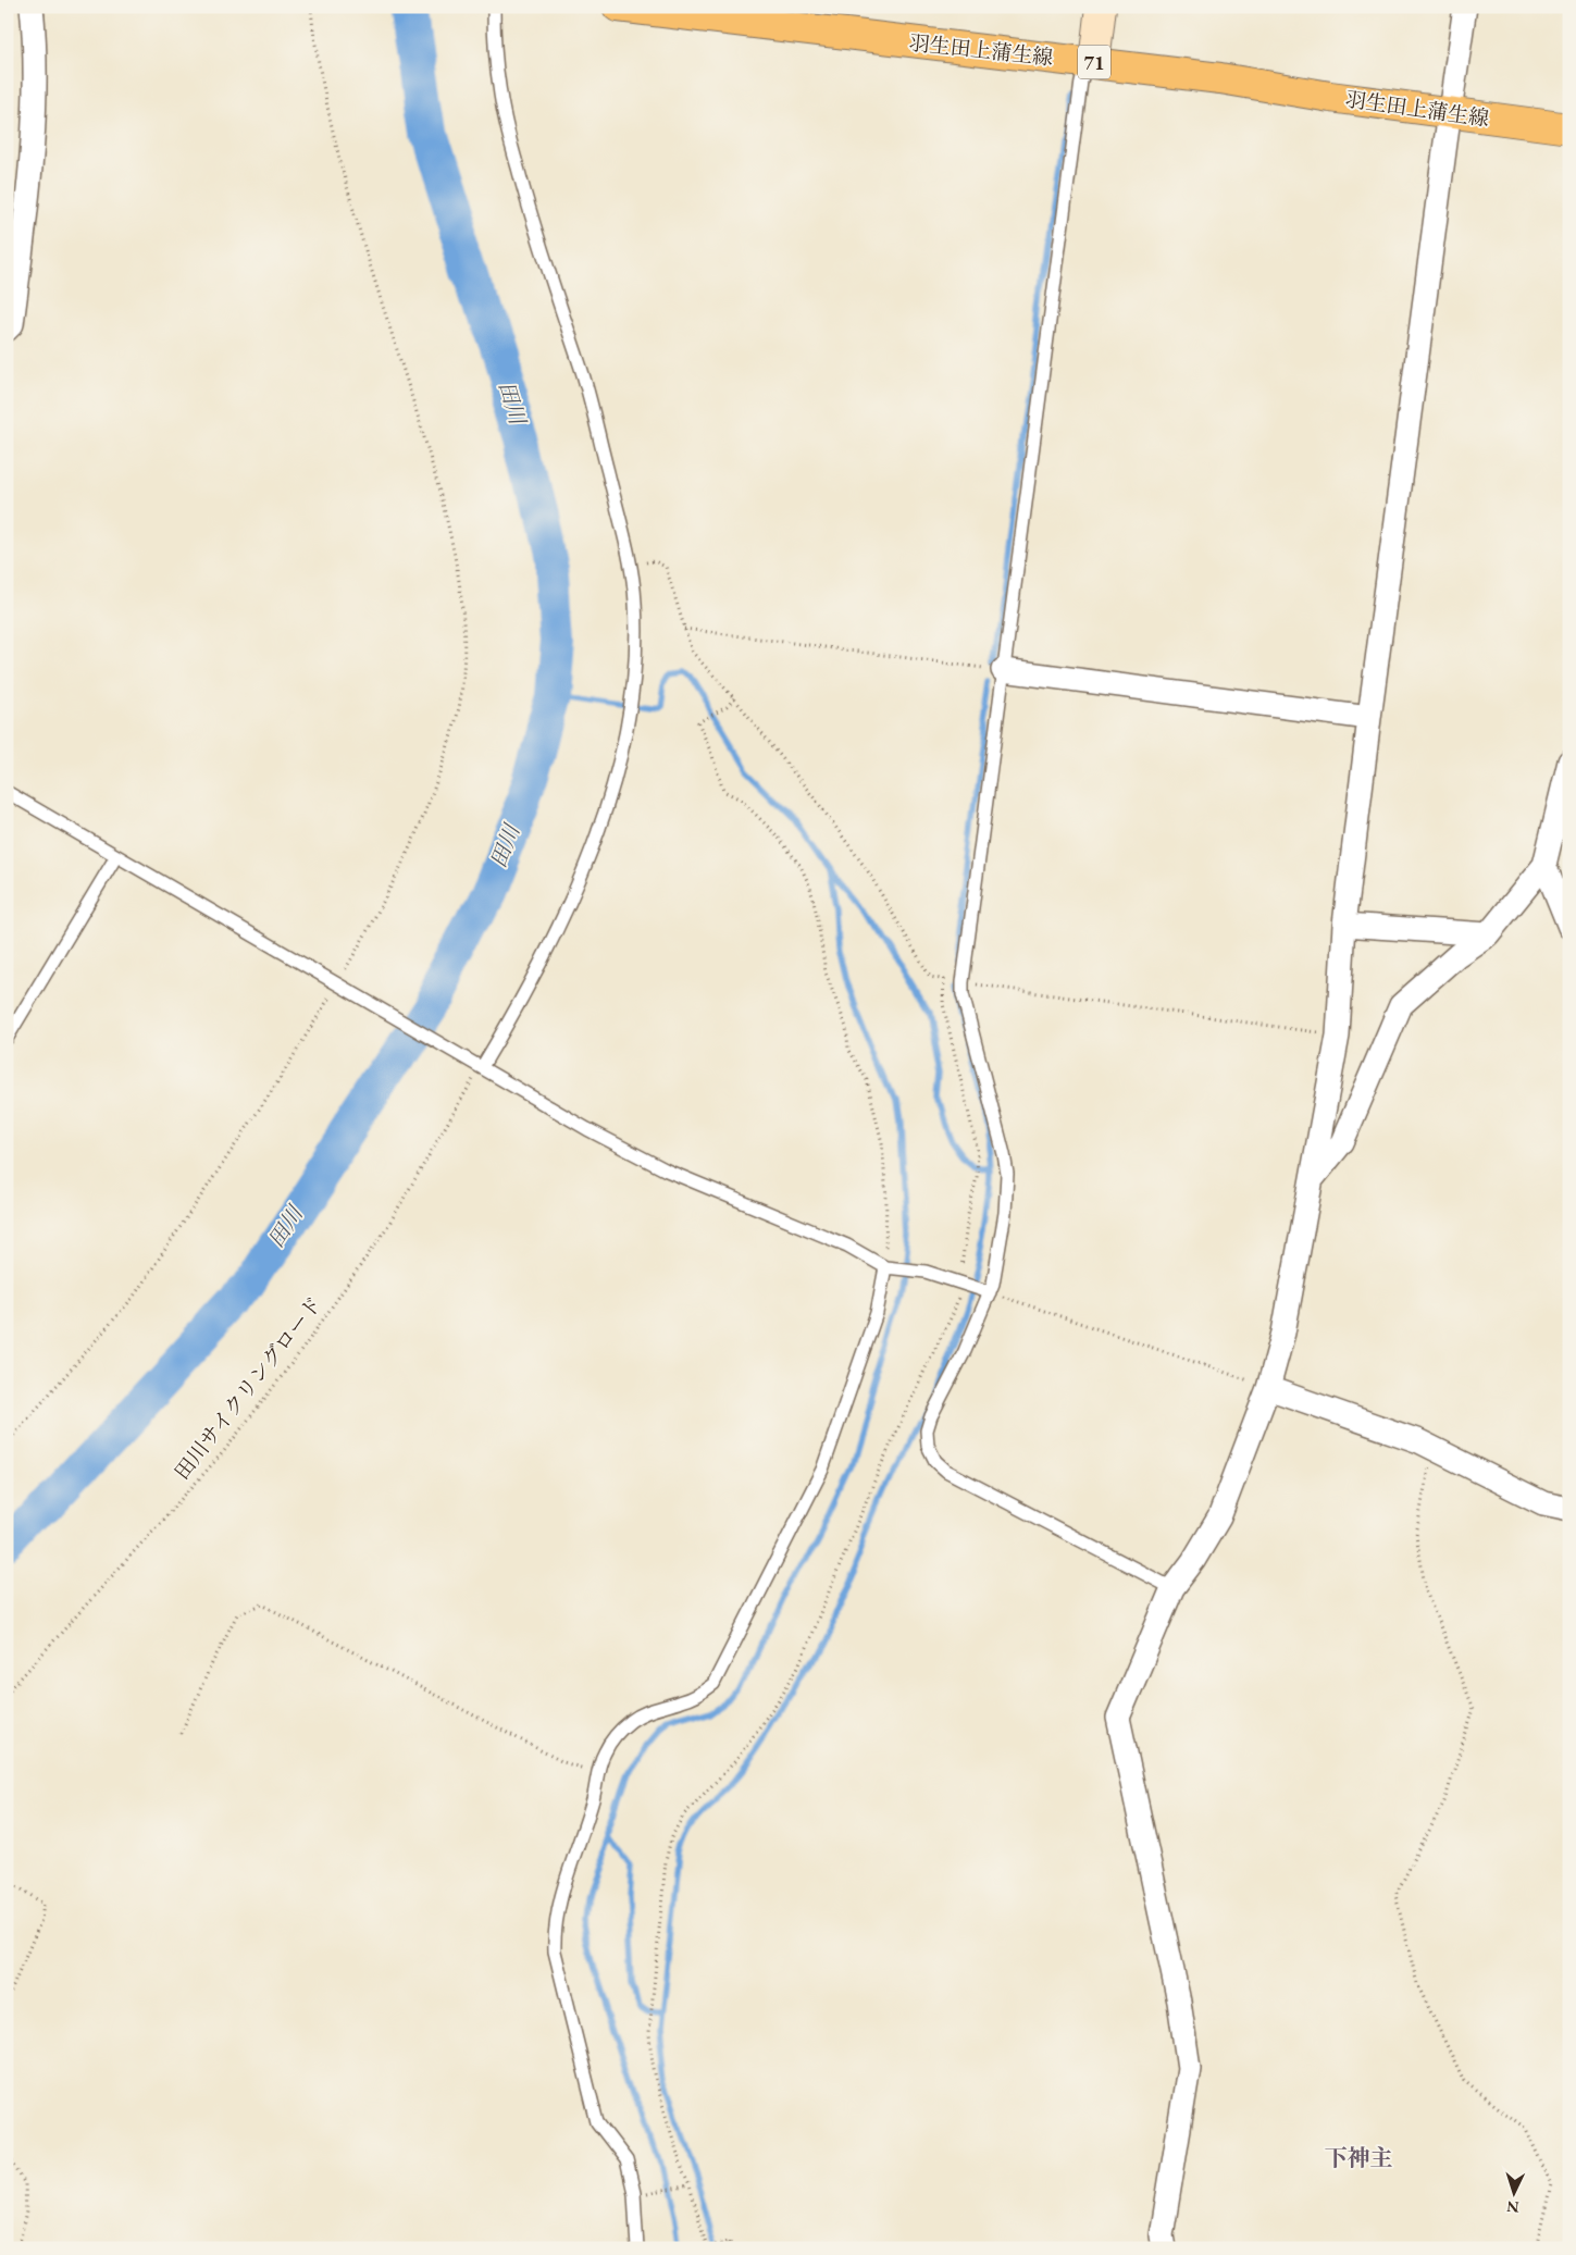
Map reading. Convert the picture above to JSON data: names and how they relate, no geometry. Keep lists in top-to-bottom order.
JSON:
{
  "streets": {
    "main road": ["羽生田上蒲生線", "71"],
    "path": ["田川サイクリングロード"]
  },
  "districts": ["下神主"],
  "water": ["田川"],
  "north": "bottom"
}
